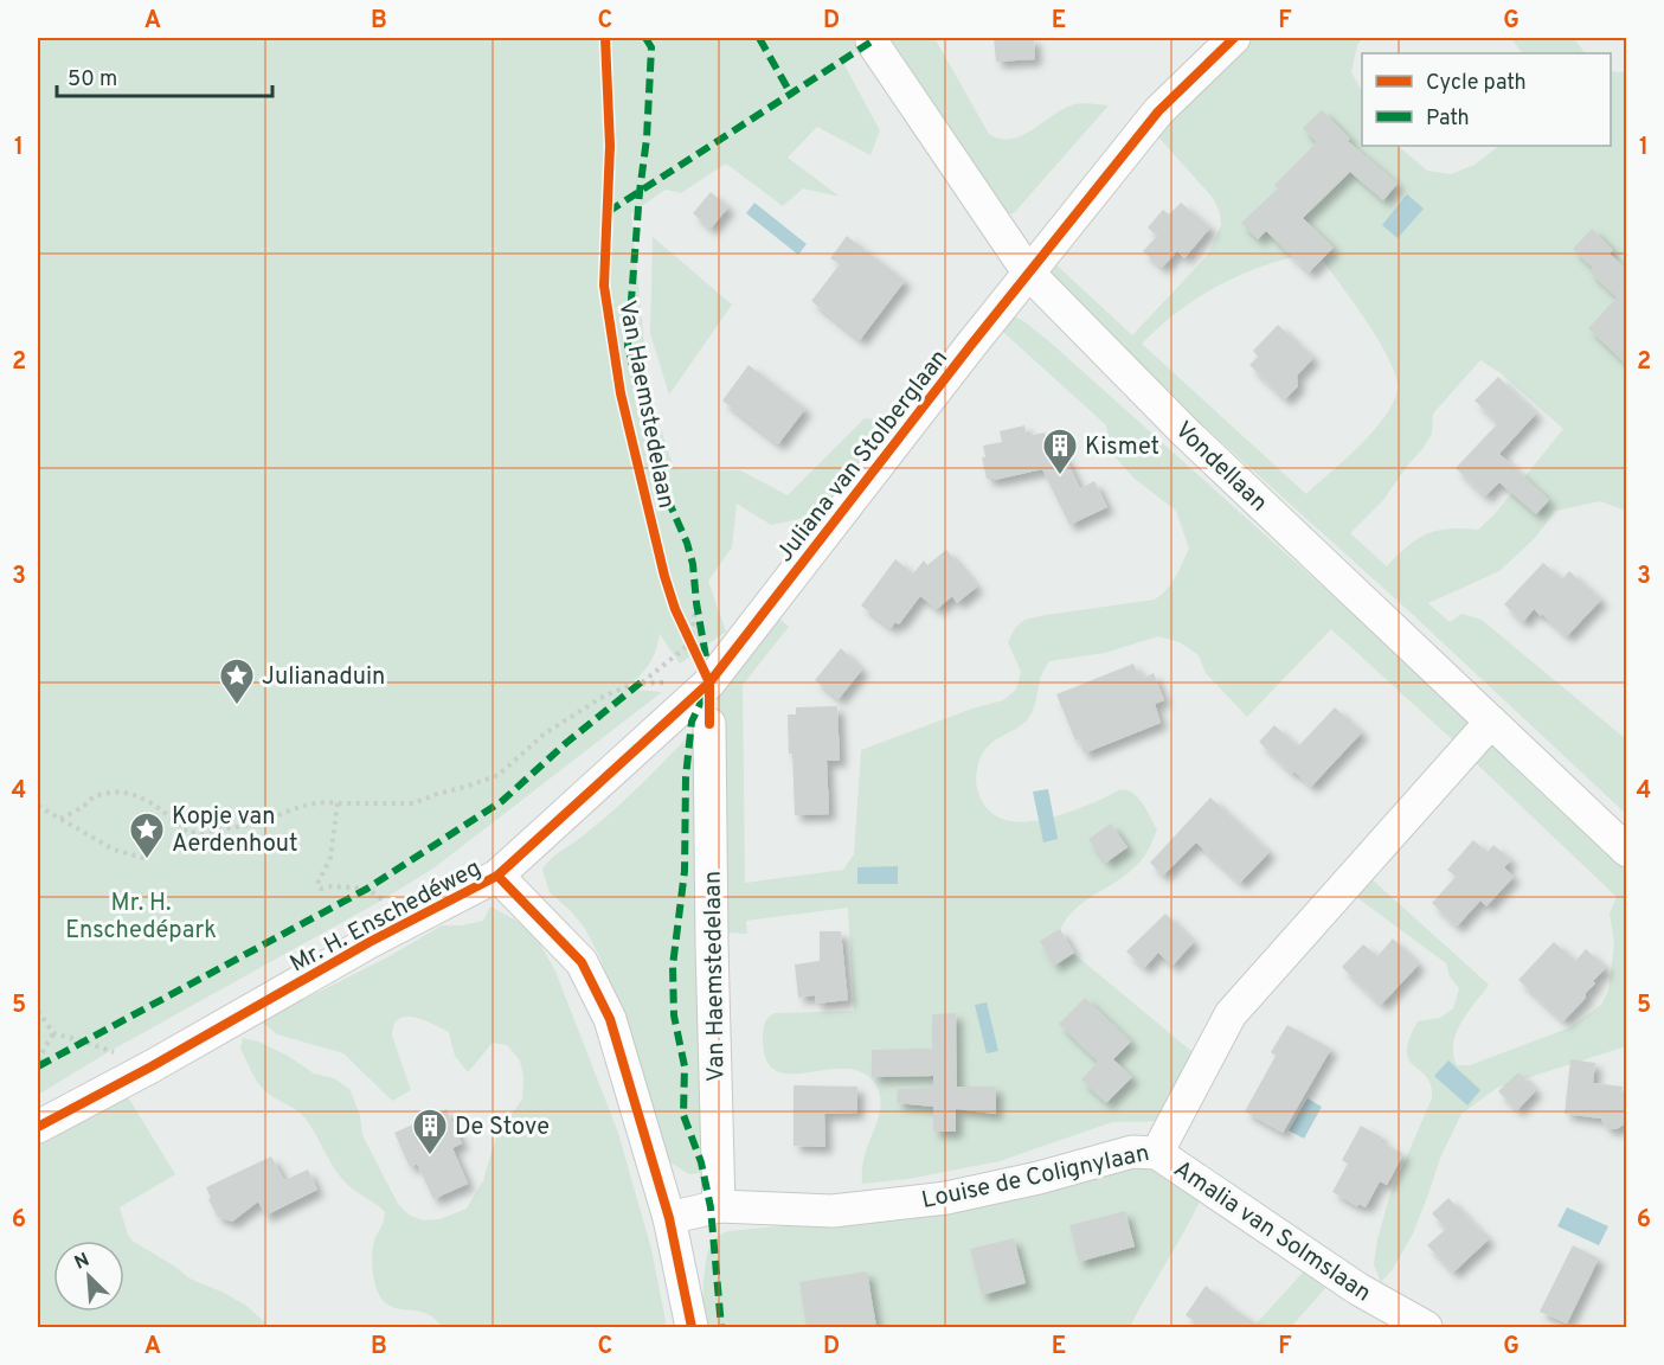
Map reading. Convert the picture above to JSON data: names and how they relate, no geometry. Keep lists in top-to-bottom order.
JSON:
{
  "streets": {
    "street": [
      "Van Haemstedelaan",
      "Juliana van Stolberglaan",
      "Vondellaan",
      "Mr. H. Enschedéweg",
      "Louise de Colignylaan",
      "Amalia van Solmslaan"
    ]
  },
  "crossings": [
    ["Van Haemstedelaan", "Louise de Colignylaan"],
    ["Juliana van Stolberglaan", "Vondellaan"],
    ["Juliana van Stolberglaan", "Mr. H. Enschedéweg"],
    ["Vondellaan", "Louise de Colignylaan"],
    ["Mr. H. Enschedéweg", "Louise de Colignylaan"],
    ["Louise de Colignylaan", "Amalia van Solmslaan"]
  ],
  "parks": ["Mr. H. Enschedépark"],
  "places": {
    "building": ["Kismet", "De Stove"],
    "place": ["Julianaduin", "Kopje van Aerdenhout"]
  },
  "legend": ["Cycle path", "Path"],
  "scale_bar": "50 m",
  "north": "top left",
  "grid": {
    "columns": [
      "A",
      "B",
      "C",
      "D",
      "E",
      "F",
      "G"
    ],
    "rows": [
      "1",
      "2",
      "3",
      "4",
      "5",
      "6"
    ]
  }
}
